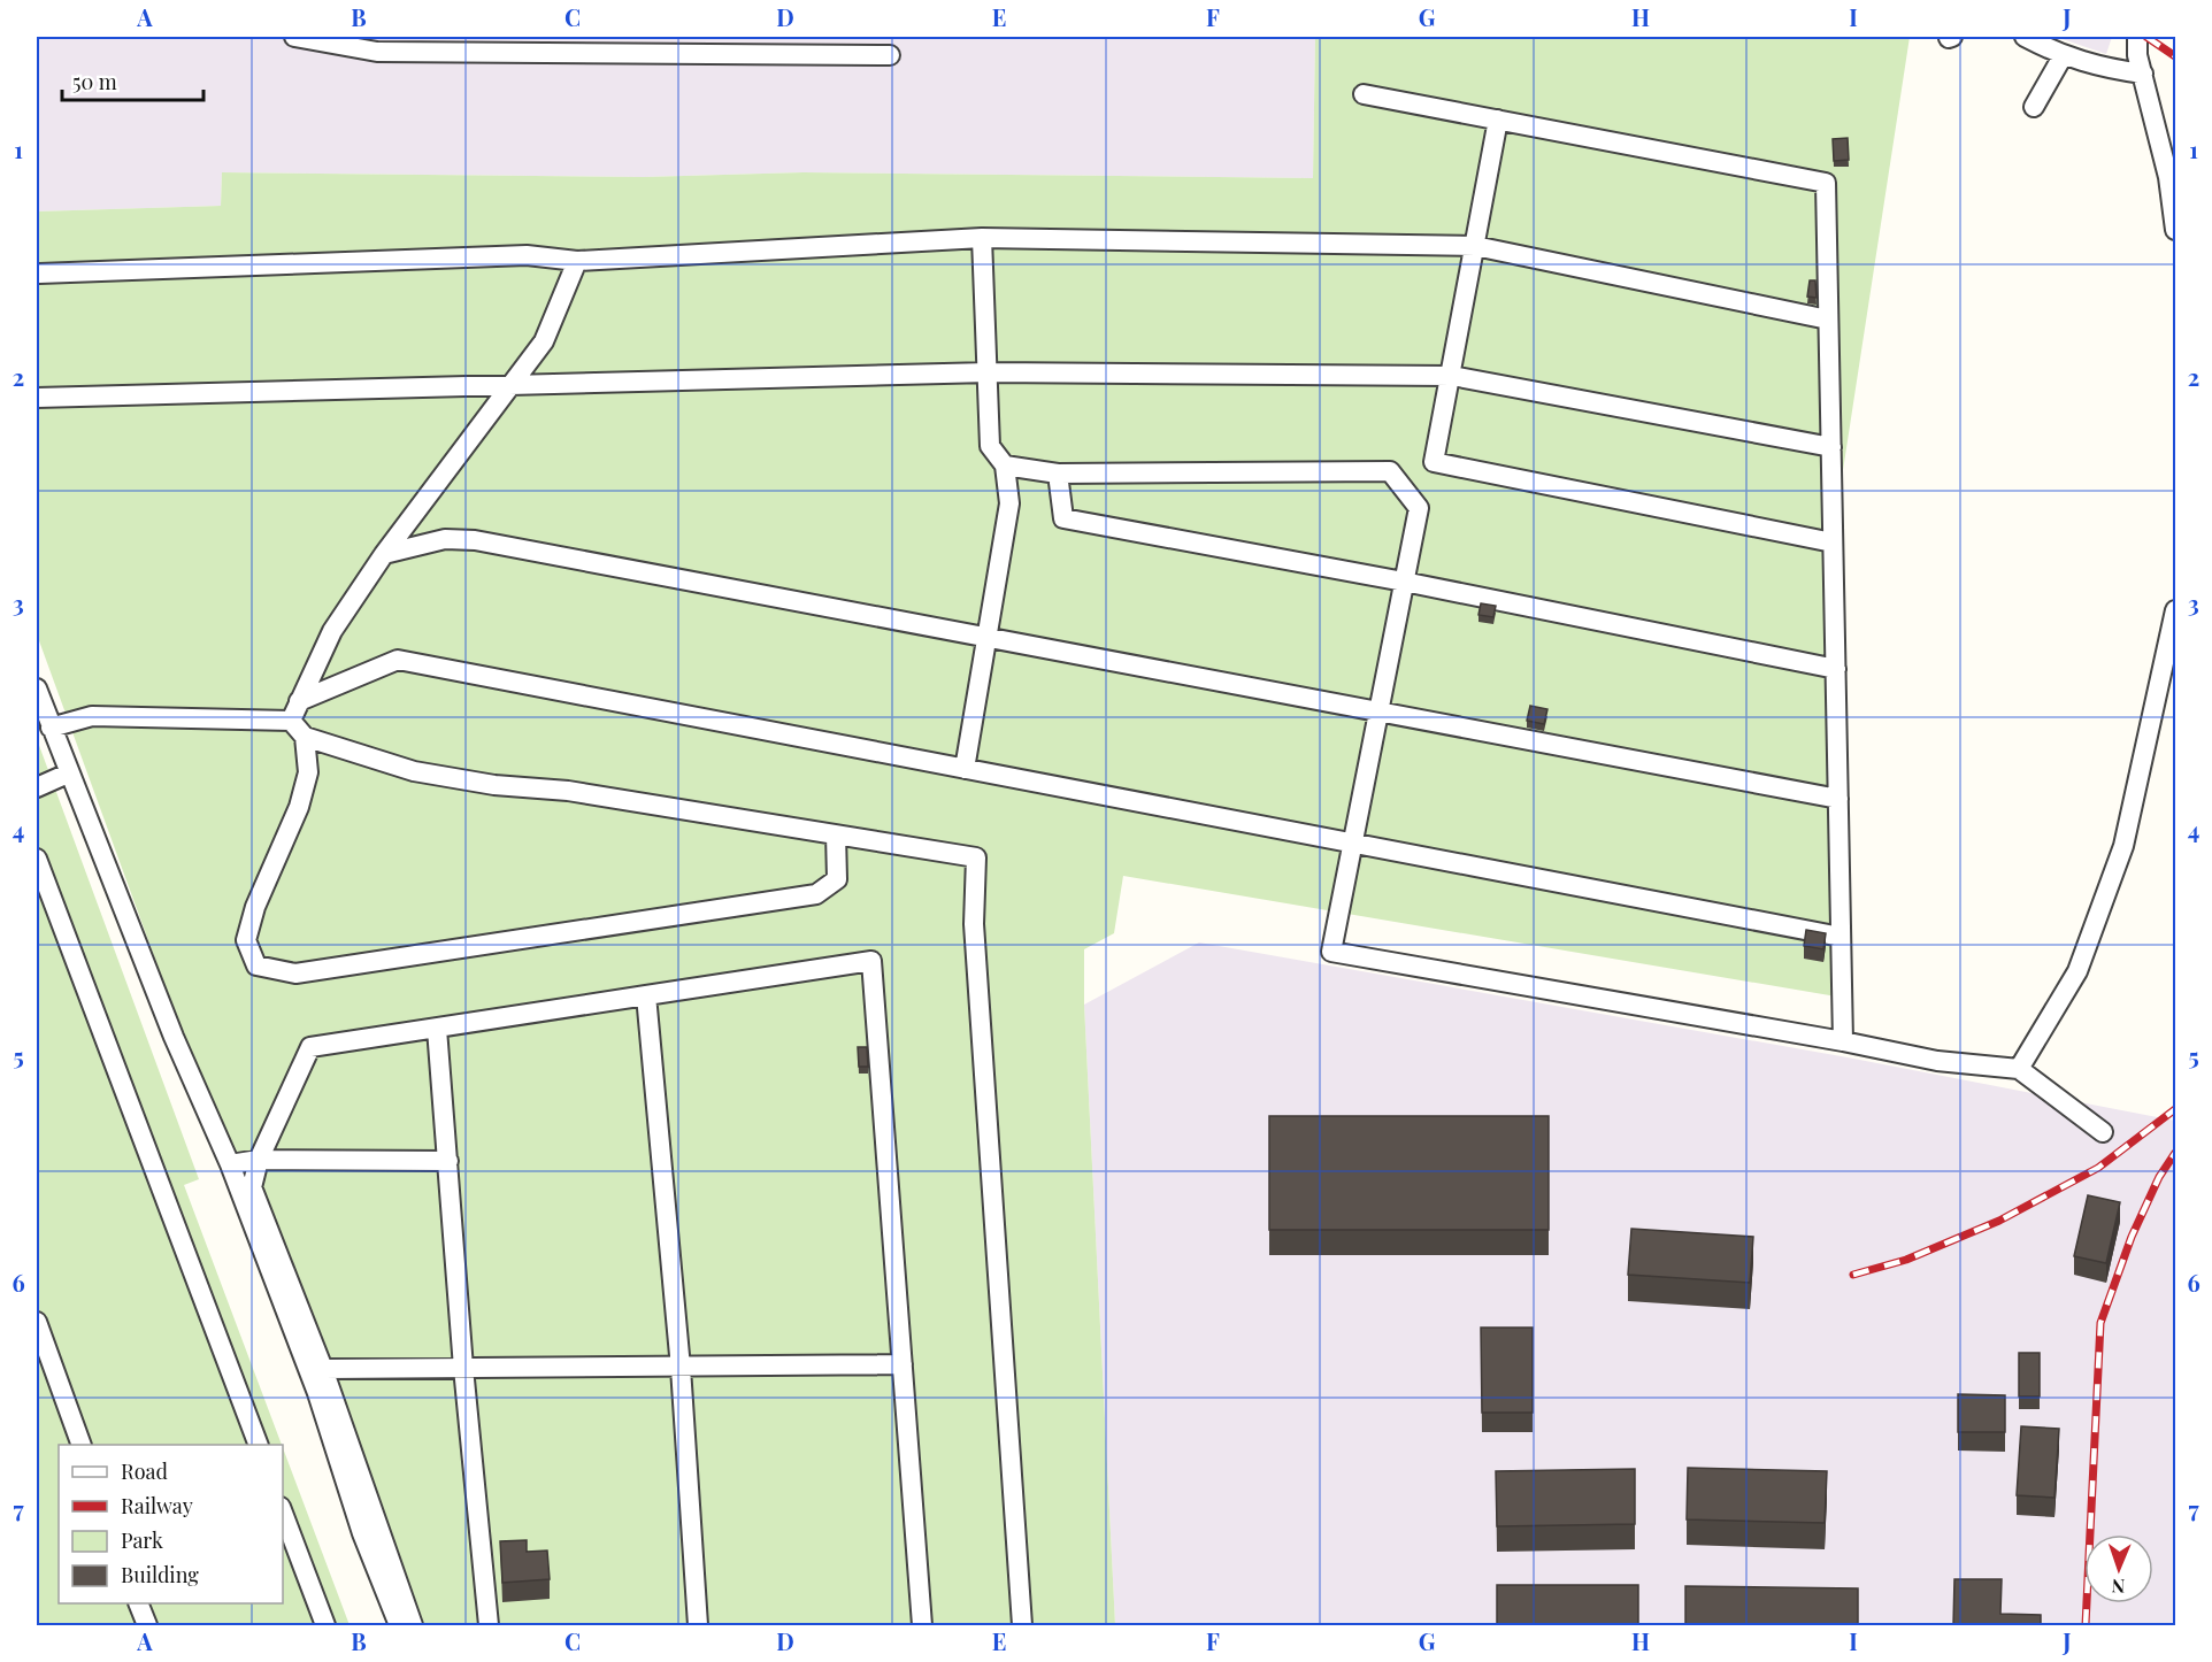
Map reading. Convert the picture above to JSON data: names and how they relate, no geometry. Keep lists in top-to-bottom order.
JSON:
{
  "legend": [
    "Road",
    "Railway",
    "Park",
    "Building"
  ],
  "scale_bar": "50 m",
  "north": "bottom",
  "grid": {
    "columns": [
      "A",
      "B",
      "C",
      "D",
      "E",
      "F",
      "G",
      "H",
      "I",
      "J"
    ],
    "rows": [
      "1",
      "2",
      "3",
      "4",
      "5",
      "6",
      "7"
    ]
  }
}
